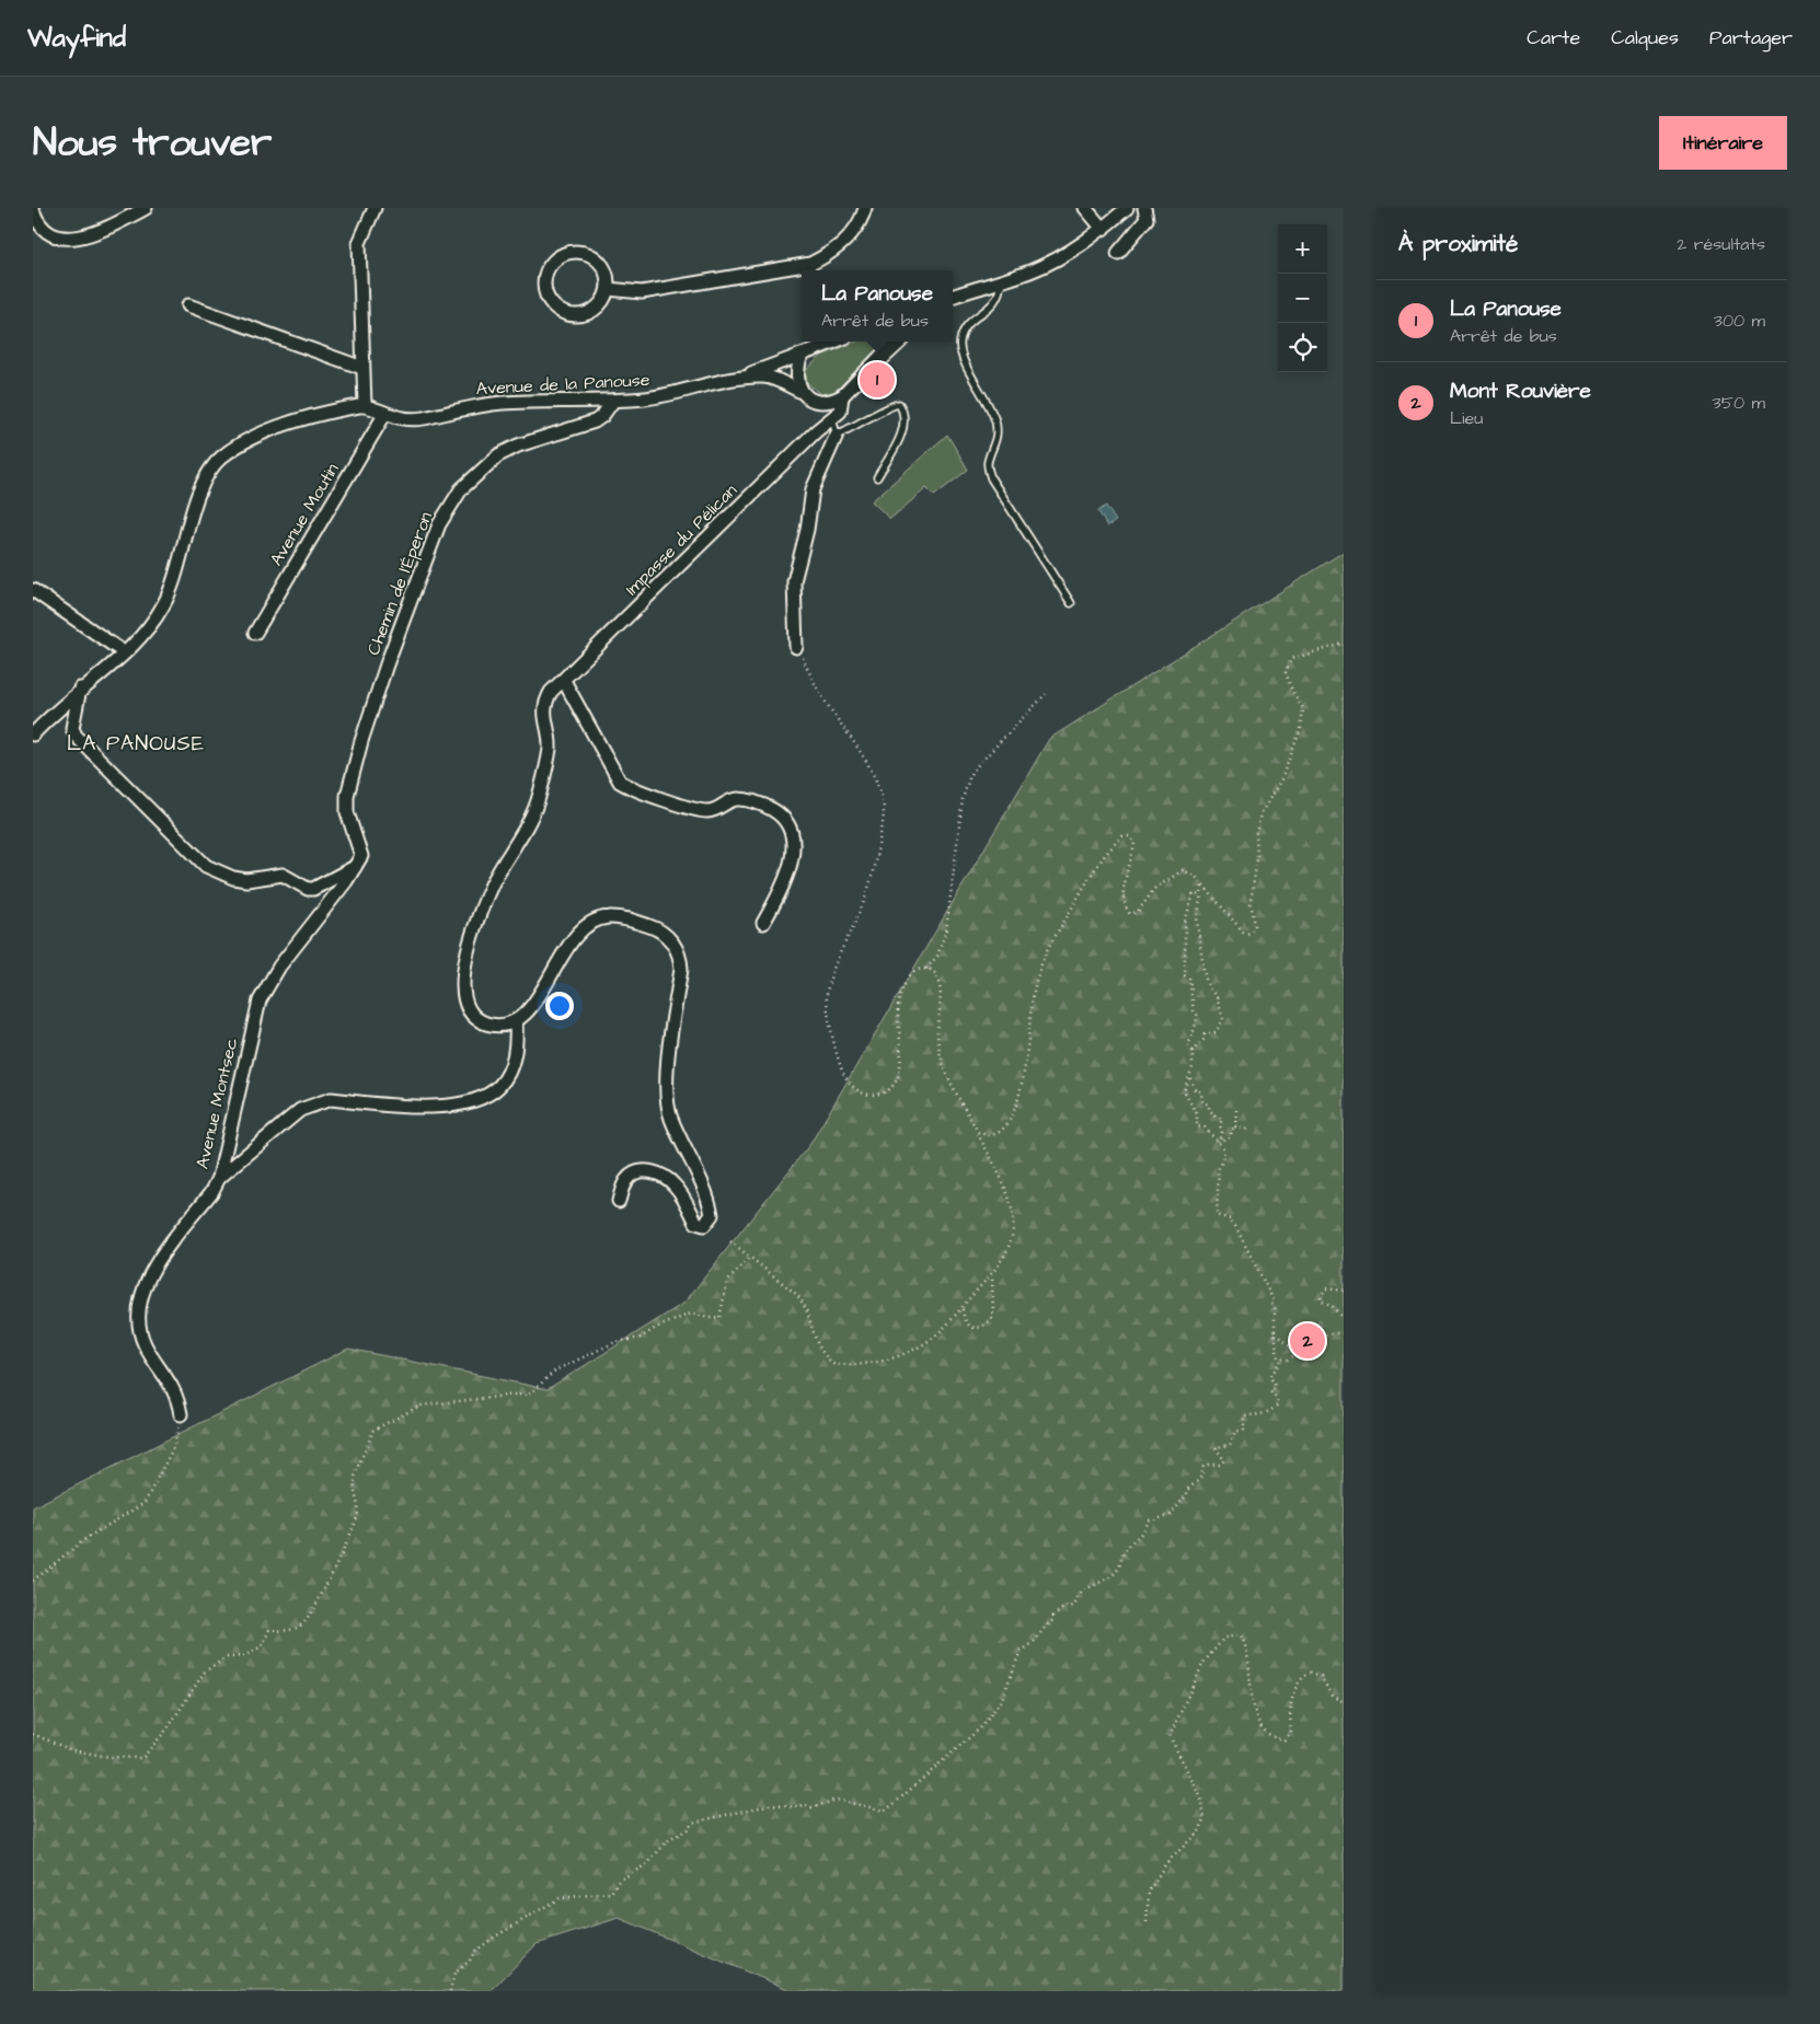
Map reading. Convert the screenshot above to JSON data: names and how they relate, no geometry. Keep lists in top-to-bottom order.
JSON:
{
  "streets": {
    "street": [
      "Avenue de la Panouse",
      "Avenue Moutin",
      "Impasse du Pélican",
      "Chemin de l'Éperon",
      "Avenue Montsec"
    ]
  },
  "crossings": [
    ["Avenue de la Panouse", "Avenue Moutin"],
    ["Avenue de la Panouse", "Chemin de l'Éperon"],
    ["Chemin de l'Éperon", "Avenue Montsec"]
  ],
  "districts": ["LA PANOUSE"],
  "page": {
    "header": "Wayfind",
    "nav": ["Carte", "Calques", "Partager"],
    "title": "Nous trouver",
    "buttons": "Itinéraire",
    "heading": ["À proximité", "2 résultats"],
    "map_buttons": ["+", "−"],
    "popup": ["La Panouse", "Arrêt de bus"],
    "list": [
      {
        "mark": "1",
        "name": "La Panouse",
        "note": "Arrêt de bus",
        "value": "300 m"
      },
      {
        "mark": "2",
        "name": "Mont Rouvière",
        "note": "Lieu",
        "value": "350 m"
      }
    ],
    "pins": ["1", "2"]
  }
}
